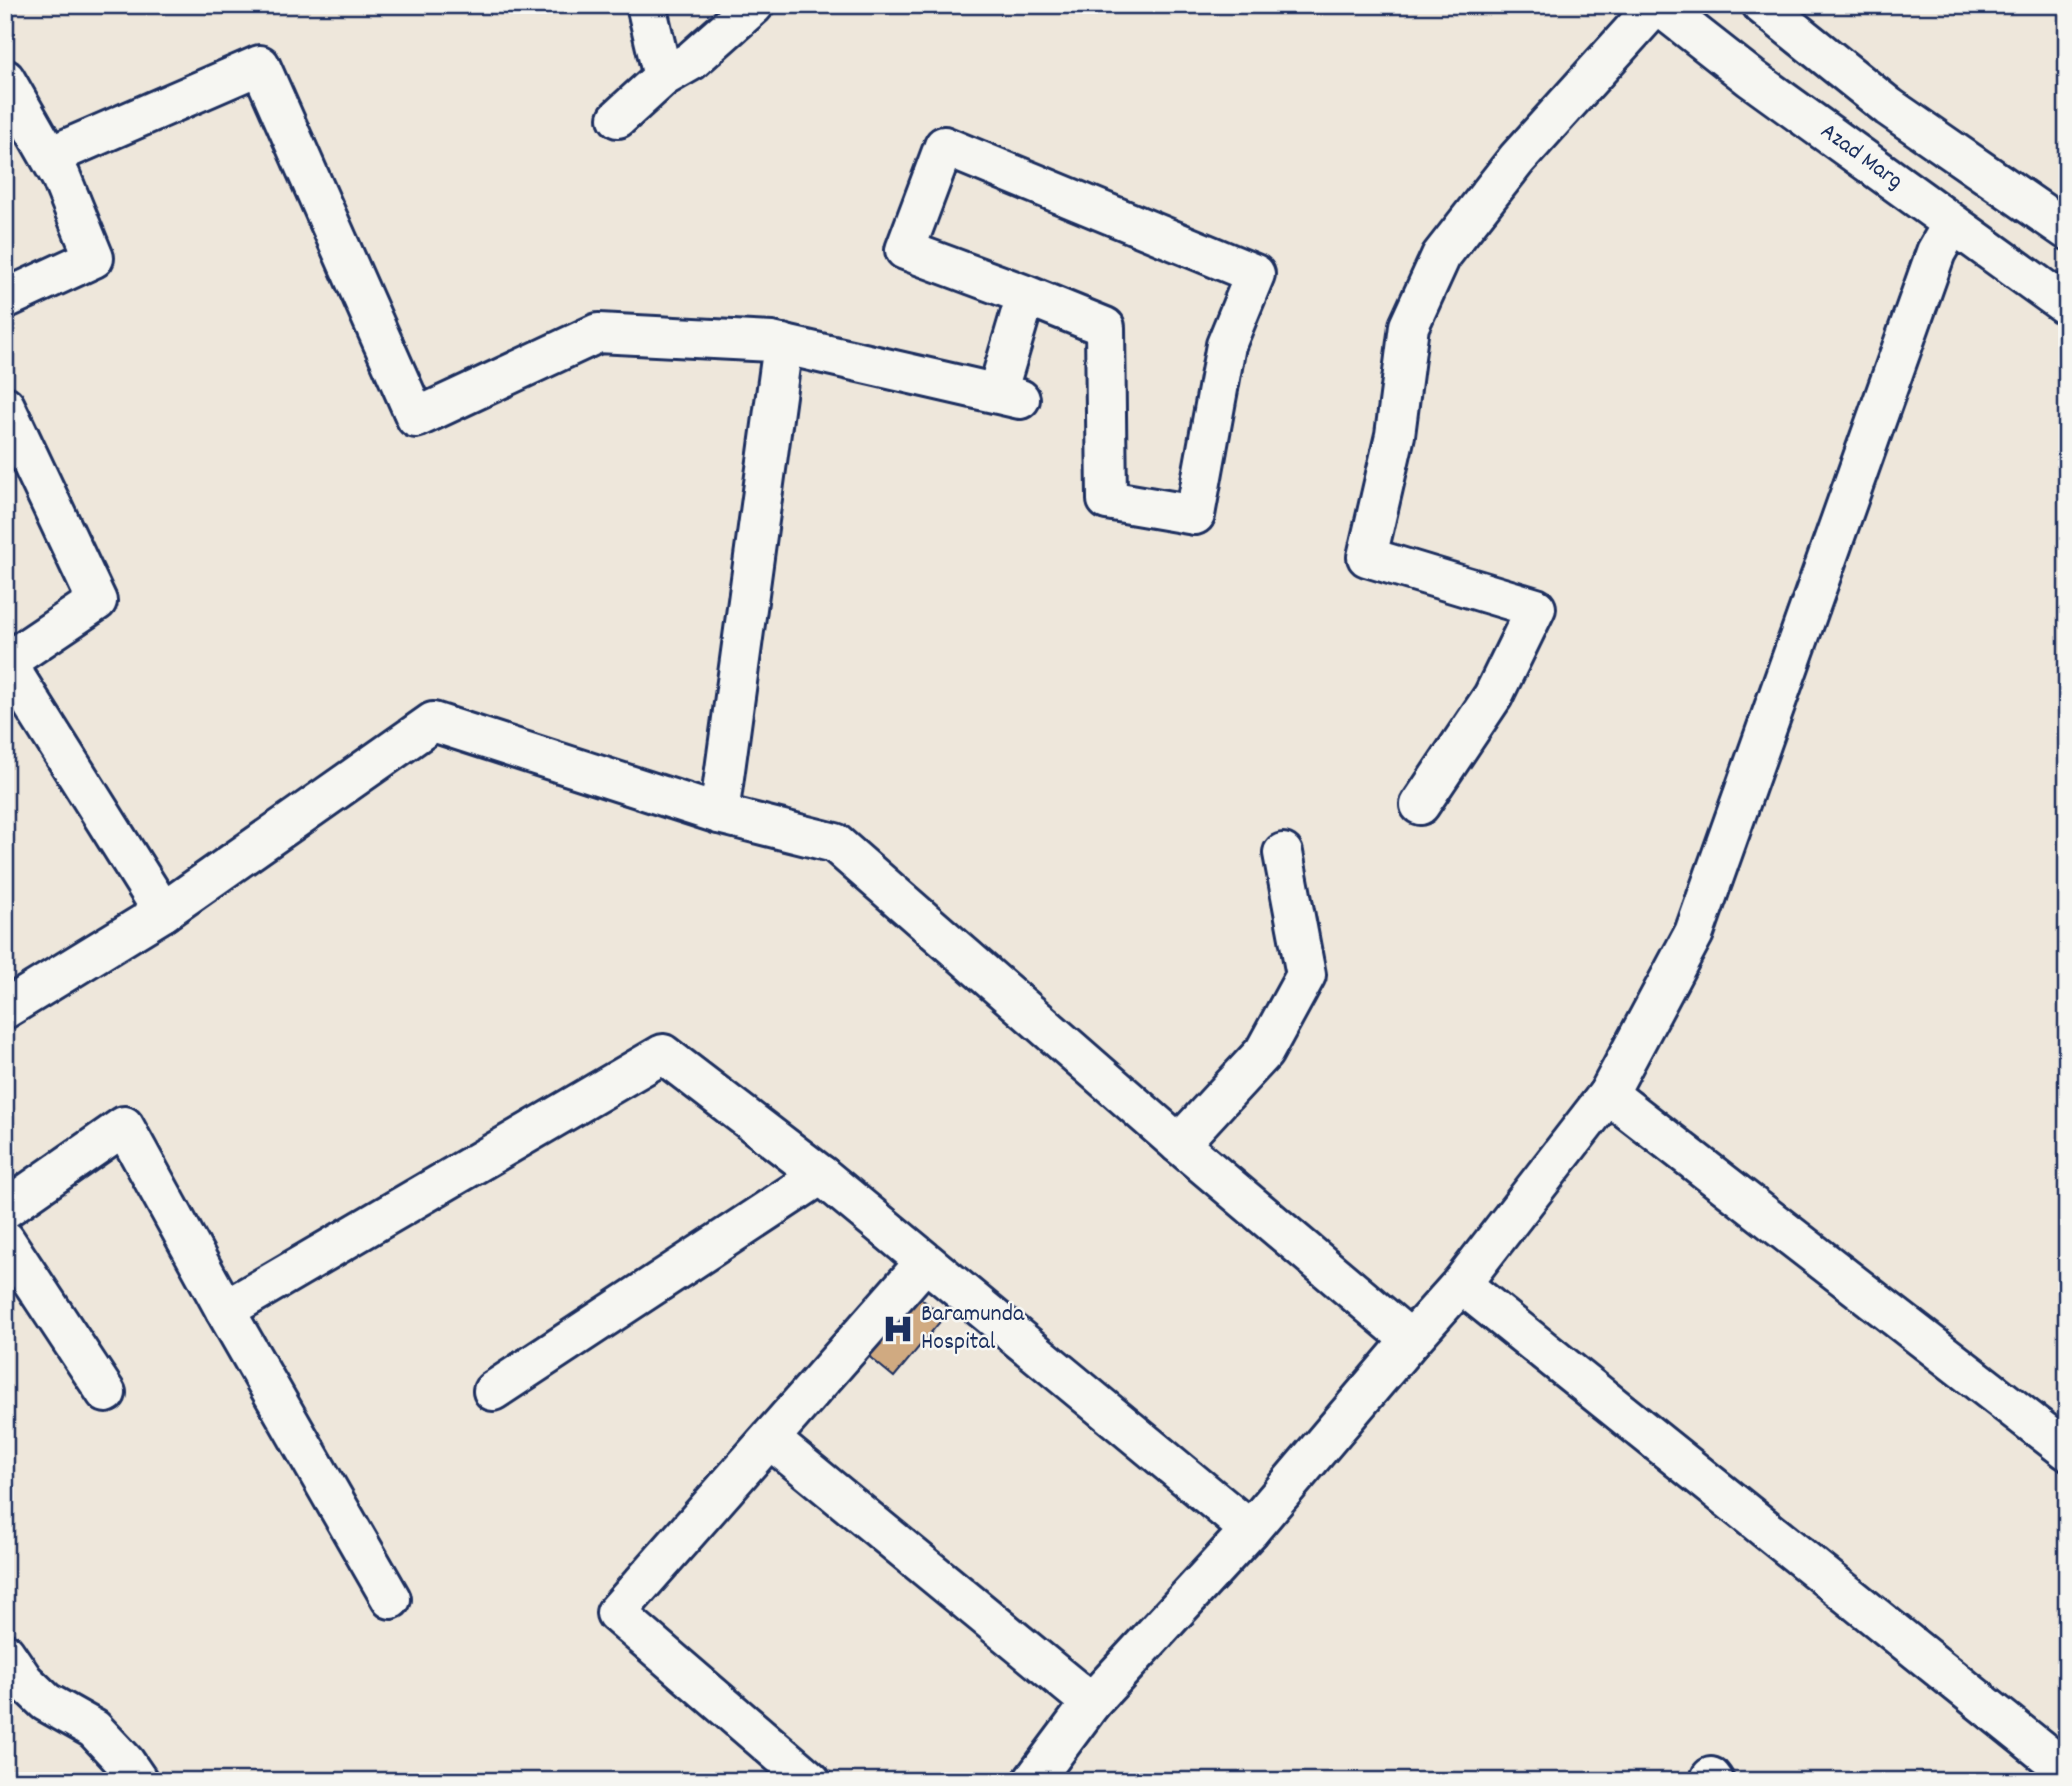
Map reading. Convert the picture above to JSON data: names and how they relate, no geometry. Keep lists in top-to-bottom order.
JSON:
{
  "streets": {
    "street": ["Azad Marg"]
  },
  "places": {
    "hospital": ["Baramunda Hospital"]
  }
}
